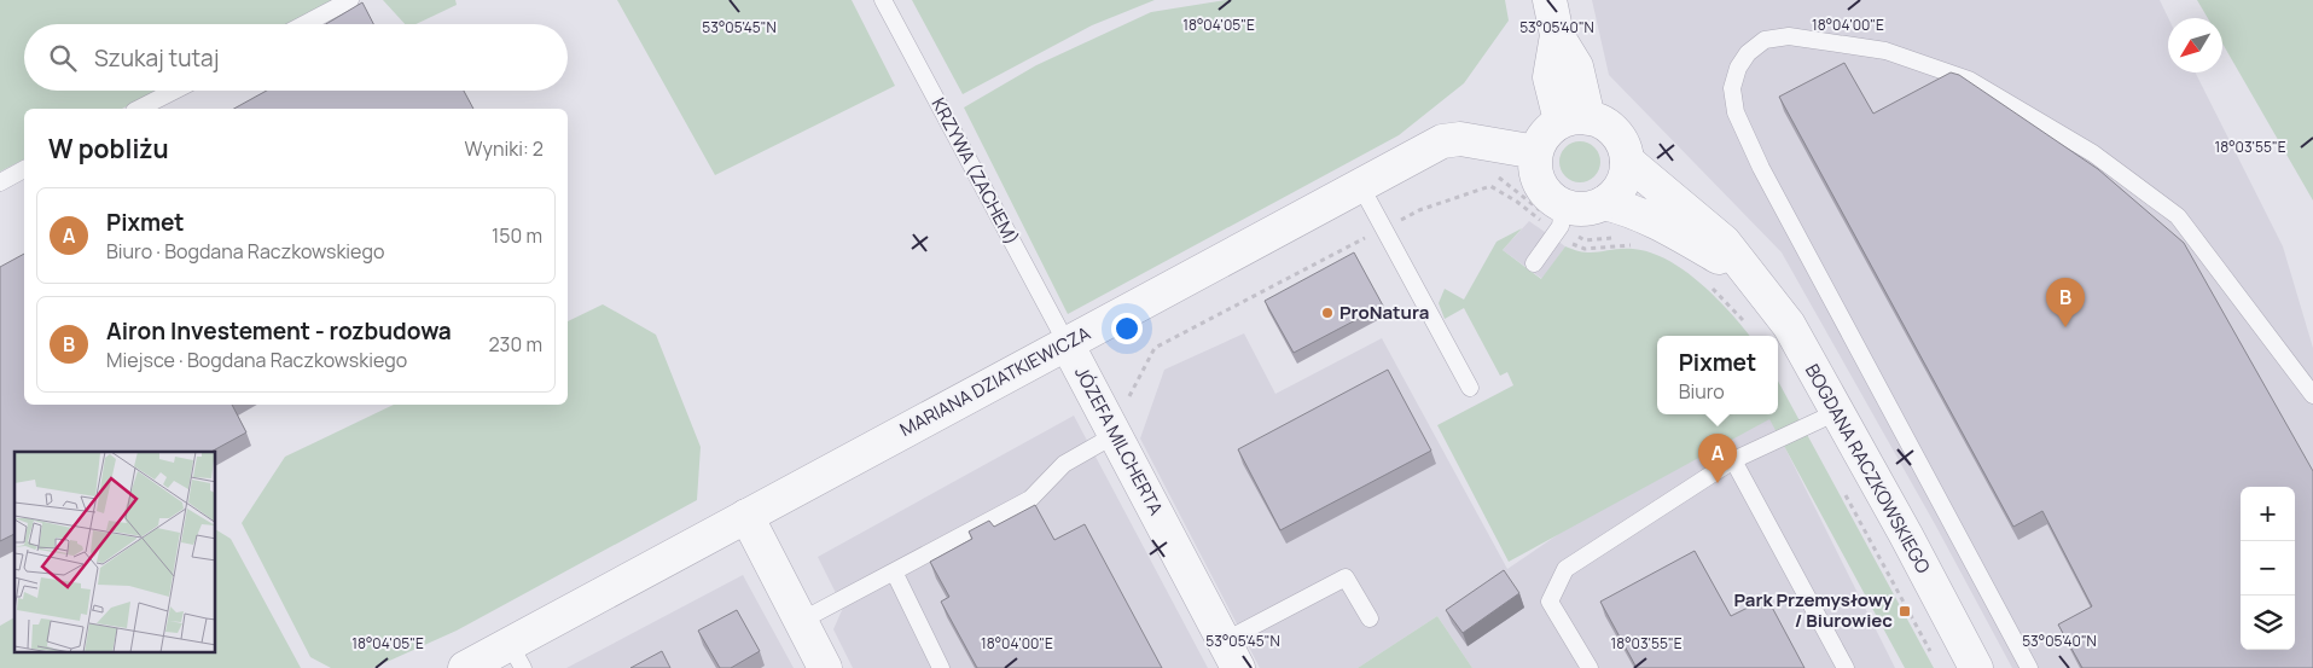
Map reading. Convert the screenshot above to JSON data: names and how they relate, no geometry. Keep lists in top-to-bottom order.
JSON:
{
  "streets": {
    "street": ["MARIANA DZIATKIEWICZA", "JÓZEFA MILCHERTA", "BOGDANA RACZKOWSKIEGO"],
    "lane": ["KRZYWA (ZACHEM)"]
  },
  "crossings": [
    ["KRZYWA (ZACHEM)", "MARIANA DZIATKIEWICZA"],
    ["KRZYWA (ZACHEM)", "JÓZEFA MILCHERTA"],
    ["MARIANA DZIATKIEWICZA", "JÓZEFA MILCHERTA"],
    ["MARIANA DZIATKIEWICZA", "BOGDANA RACZKOWSKIEGO"]
  ],
  "places": {
    "other": ["ProNatura"],
    "transit": ["Park Przemysłowy / Biurowiec"]
  },
  "north": "bottom left",
  "page": {
    "search": "Szukaj tutaj",
    "heading": ["W pobliżu", "Wyniki: 2"],
    "list": [
      {
        "mark": "A",
        "name": "Pixmet",
        "note": "Biuro · Bogdana Raczkowskiego",
        "value": "150 m"
      },
      {
        "mark": "B",
        "name": "Airon Investement - rozbudowa",
        "note": "Miejsce · Bogdana Raczkowskiego",
        "value": "230 m"
      }
    ],
    "pins": ["B", "A"],
    "popup": ["Pixmet", "Biuro"],
    "map_buttons": ["+", "−"]
  },
  "coordinates": [
    "18°04'05\"E",
    "18°04'00\"E",
    "53°05'45\"N",
    "53°05'40\"N",
    "18°03'55\"E"
  ]
}
